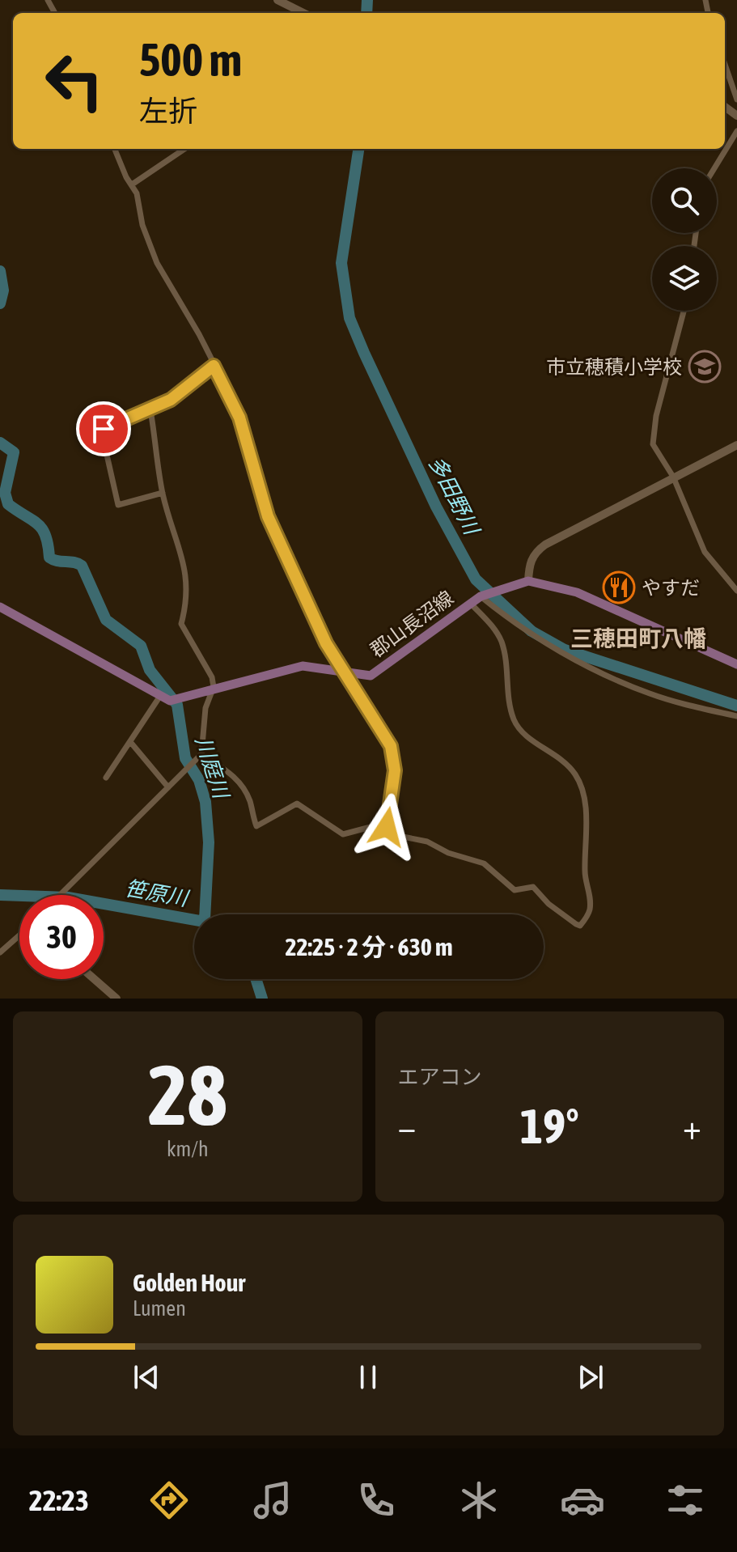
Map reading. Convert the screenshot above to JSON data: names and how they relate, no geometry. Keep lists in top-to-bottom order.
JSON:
{
  "streets": {
    "main road": ["郡山長沼線"]
  },
  "districts": ["三穂田町八幡"],
  "water": ["多田野川", "川庭川", "笹原川"],
  "places": {
    "school or university": ["市立穂積小学校"],
    "restaurant": ["やすだ"]
  },
  "page": {
    "turn": ["500 m", "左折"],
    "limit": "30",
    "trip": "22:25 · 2 分 · 630 m",
    "tile": [
      ["28", "km/h"],
      "エアコン"
    ],
    "heat": ["−", "19°", "+"],
    "song": ["Golden Hour", "Lumen"],
    "tabs": "22:23"
  }
}
